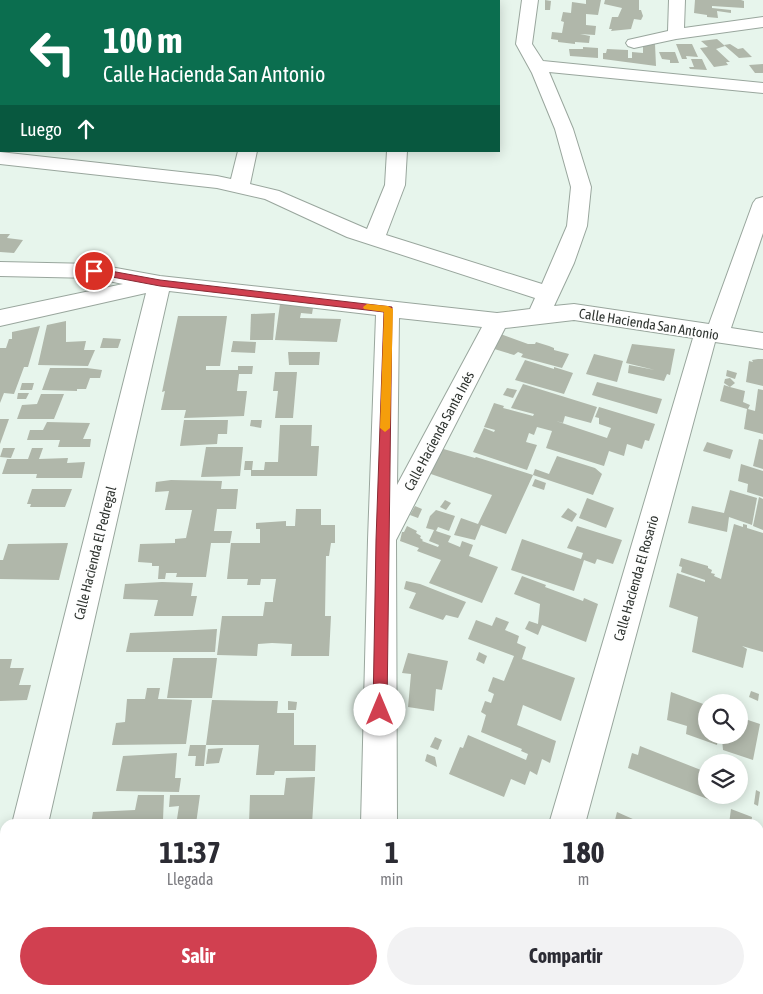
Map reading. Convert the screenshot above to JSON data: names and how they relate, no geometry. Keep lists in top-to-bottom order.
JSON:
{
  "streets": {
    "street": [
      "Calle Hacienda San Antonio",
      "Calle Hacienda Santa Inés",
      "Calle Hacienda El Pedregal",
      "Calle Hacienda El Rosario"
    ]
  },
  "crossings": [
    ["Calle Hacienda San Antonio", "Calle Hacienda Santa Inés"],
    ["Calle Hacienda San Antonio", "Calle Hacienda El Pedregal"],
    ["Calle Hacienda San Antonio", "Calle Hacienda El Rosario"]
  ],
  "page": {
    "turn": ["100 m", "Calle Hacienda San Antonio"],
    "then": "Luego",
    "eta": [
      "11:37",
      "Llegada",
      "1",
      "min",
      "180",
      "m"
    ],
    "buttons": ["Salir", "Compartir"]
  }
}
